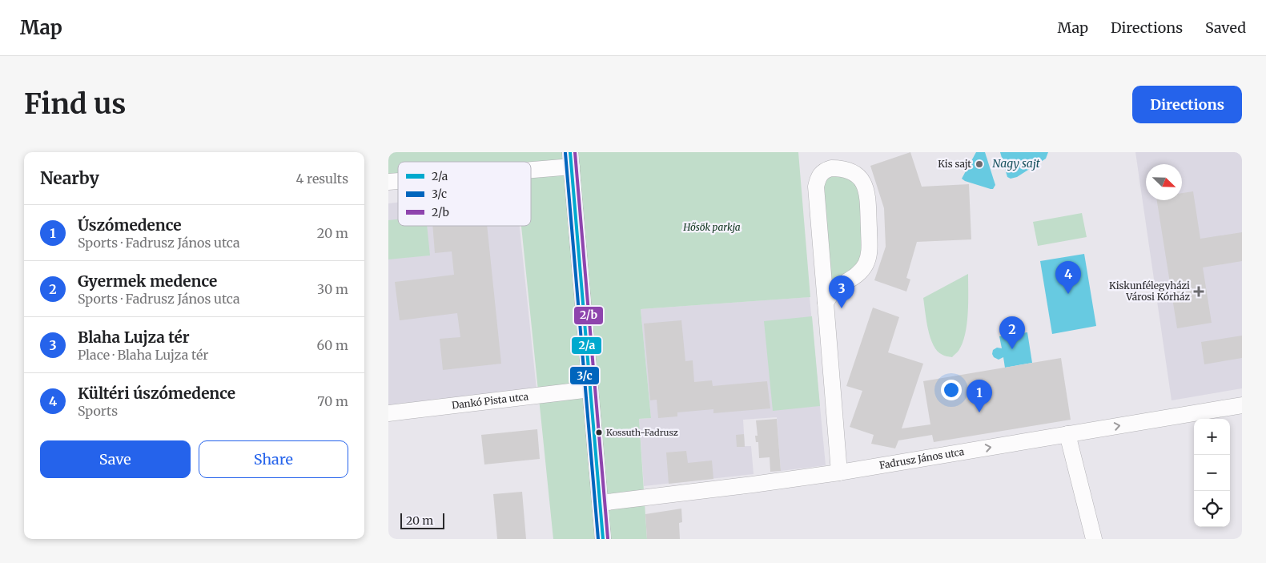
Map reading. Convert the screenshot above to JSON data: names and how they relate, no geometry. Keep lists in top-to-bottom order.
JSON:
{
  "streets": {
    "street": ["Dankó Pista utca", "Fadrusz János utca"]
  },
  "one_way": ["Fadrusz János utca"],
  "water": ["Nagy sajt"],
  "parks": ["Hősök parkja"],
  "places": {
    "other": ["Kis sajt", "Kossuth-Fadrusz"],
    "health": ["Kiskunfélegyházi Városi Kórház"]
  },
  "lines": ["transit line 2/a", "transit line 2/b", "transit line 3/c"],
  "legend": ["2/a", "3/c", "2/b"],
  "scale_bar": "20 m",
  "north": "bottom right",
  "page": {
    "header": "Map",
    "nav": ["Map", "Directions", "Saved"],
    "buttons": [
      "Directions",
      ["Save", "Share"]
    ],
    "title": "Find us",
    "heading": ["Nearby", "4 results"],
    "list": [
      {
        "mark": "1",
        "name": "Úszómedence",
        "note": "Sports · Fadrusz János utca",
        "value": "20 m"
      },
      {
        "mark": "2",
        "name": "Gyermek medence",
        "note": "Sports · Fadrusz János utca",
        "value": "30 m"
      },
      {
        "mark": "3",
        "name": "Blaha Lujza tér",
        "note": "Place · Blaha Lujza tér",
        "value": "60 m"
      },
      {
        "mark": "4",
        "name": "Kültéri úszómedence",
        "note": "Sports",
        "value": "70 m"
      }
    ],
    "pins": [
      "4",
      "3",
      "2",
      "1"
    ],
    "map_buttons": ["+", "−"],
    "scale": "20 m"
  }
}
